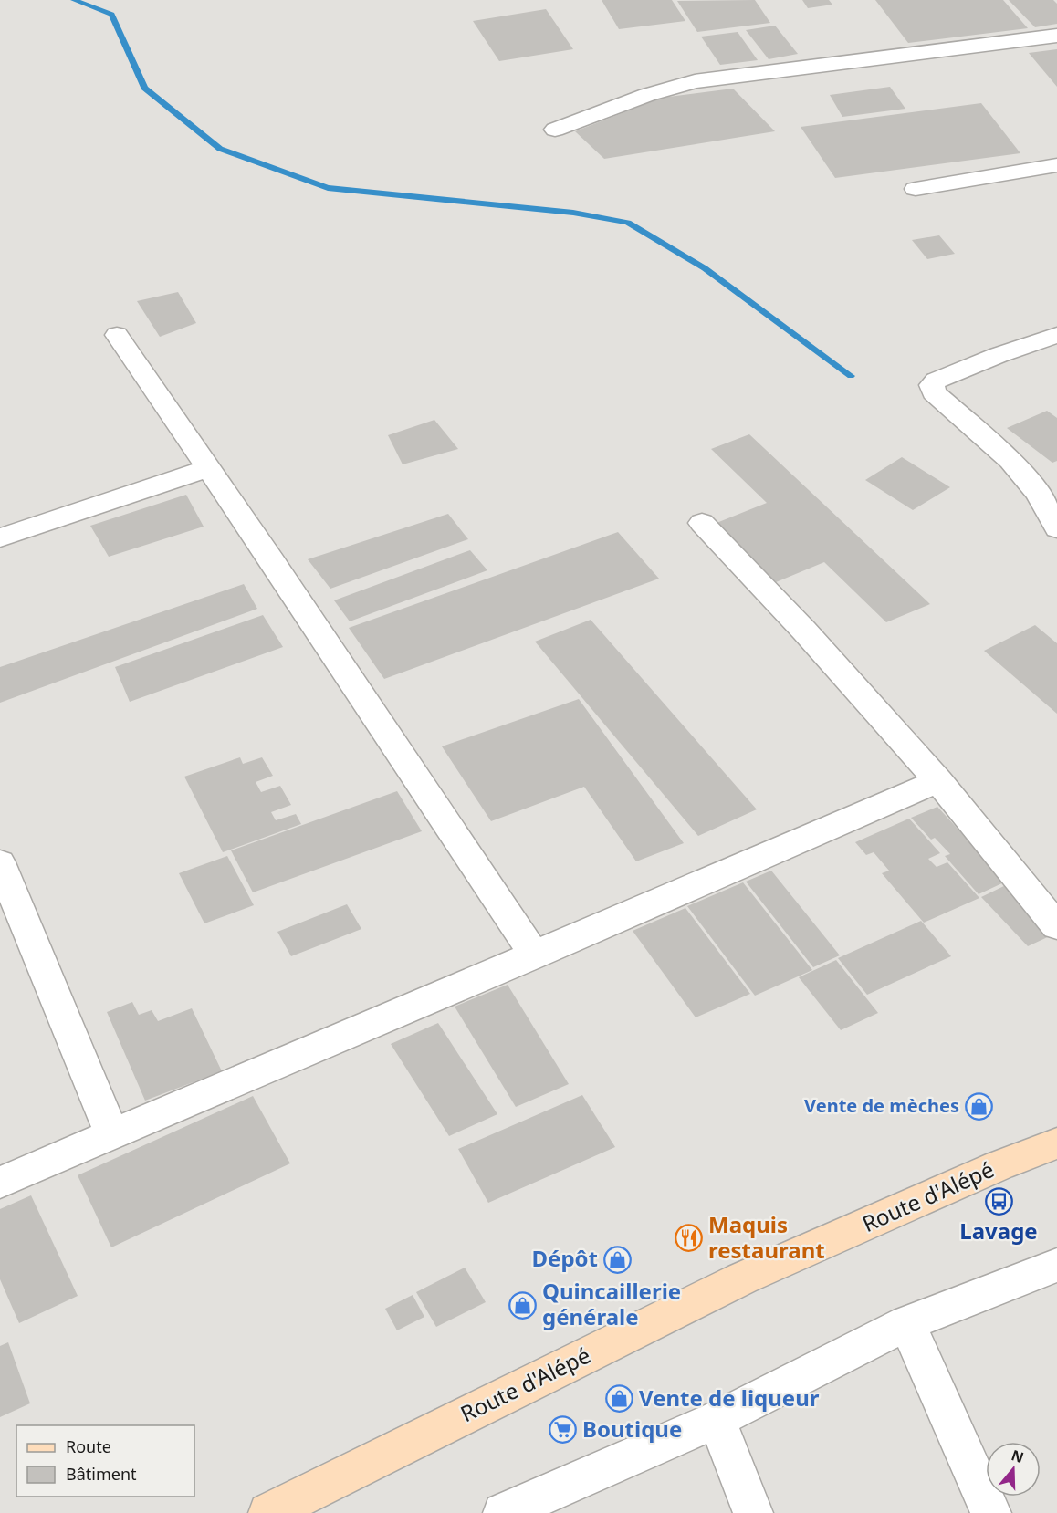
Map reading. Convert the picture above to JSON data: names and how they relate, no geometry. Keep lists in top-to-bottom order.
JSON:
{
  "streets": {
    "main road": ["Route d'Alépé"]
  },
  "places": {
    "shop": [
      "Vente de mèches",
      "Dépôt",
      "Quincaillerie générale",
      "Vente de liqueur"
    ],
    "bus stop": ["Lavage"],
    "restaurant": ["Maquis restaurant"],
    "supermarket": ["Boutique"]
  },
  "legend": ["Route", "Bâtiment"],
  "north": "top"
}
